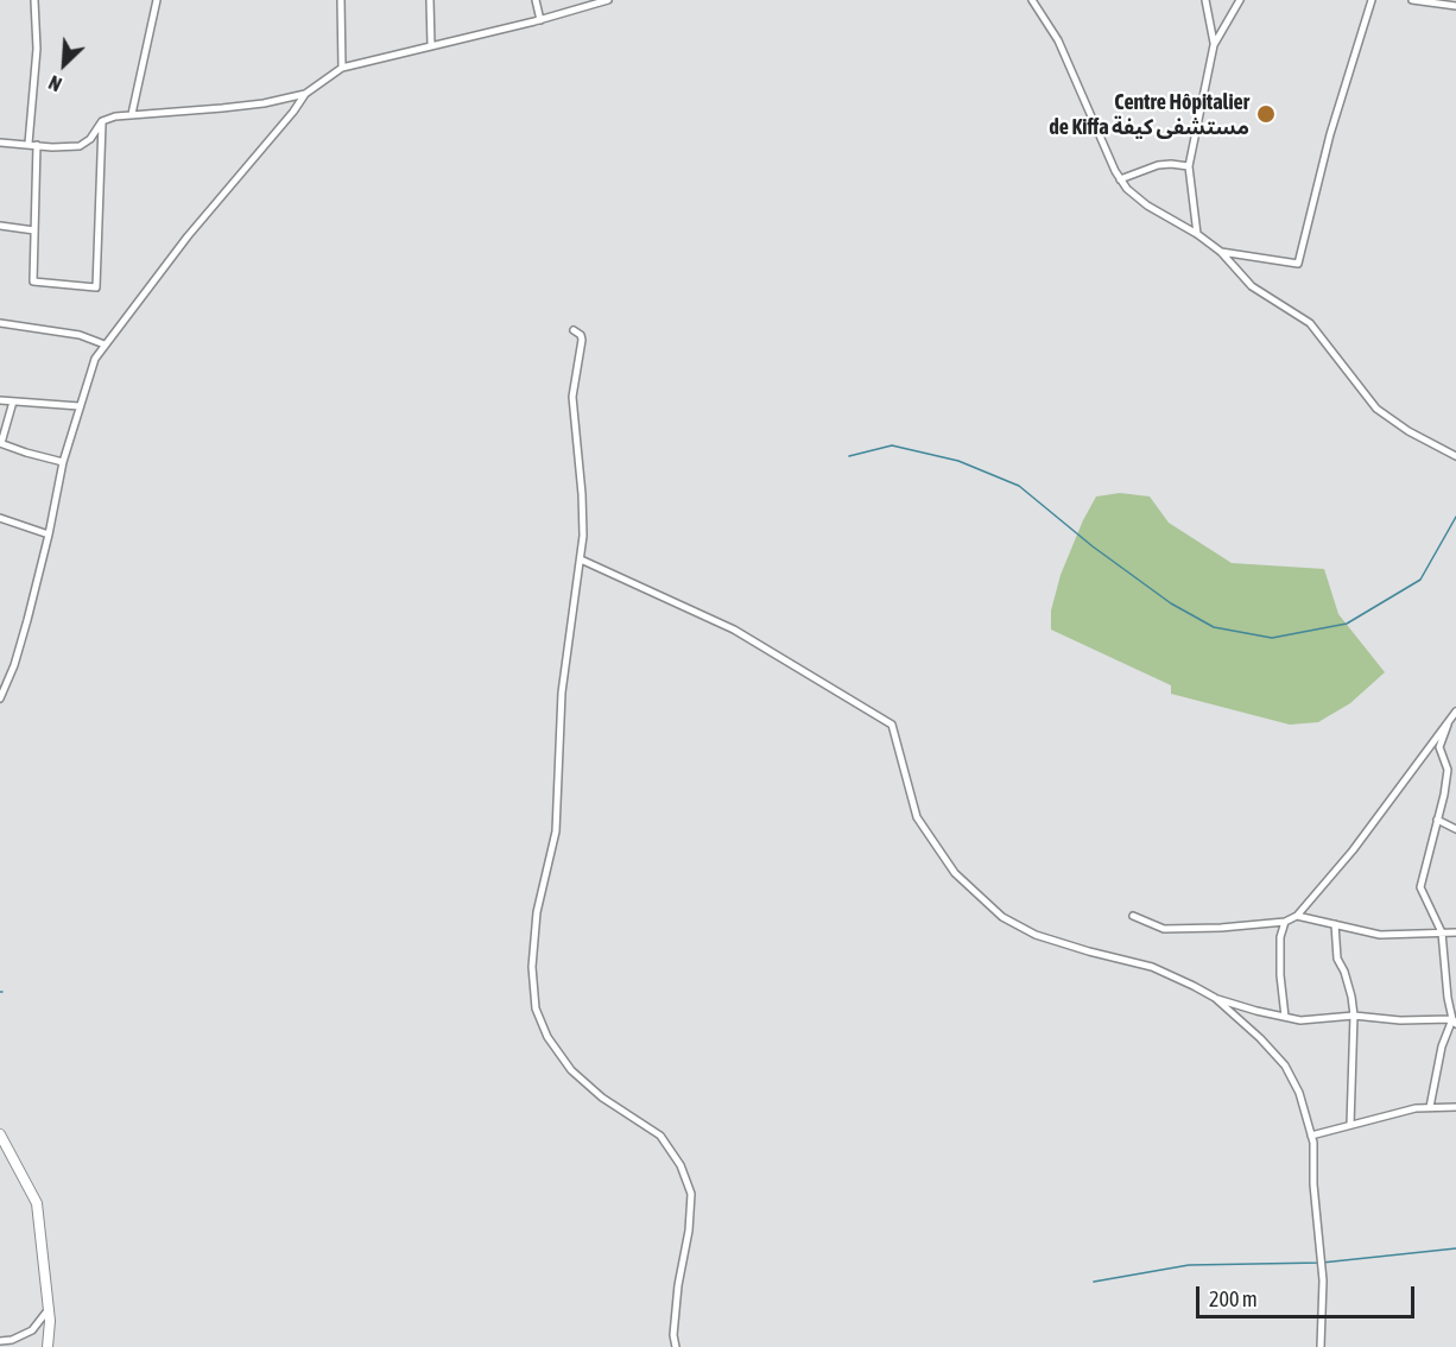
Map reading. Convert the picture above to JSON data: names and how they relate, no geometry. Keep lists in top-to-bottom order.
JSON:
{
  "places": ["Centre Hôpitalier de Kiffa مستشفى كيفة"],
  "scale_bar": "200 m",
  "north": "bottom left"
}
